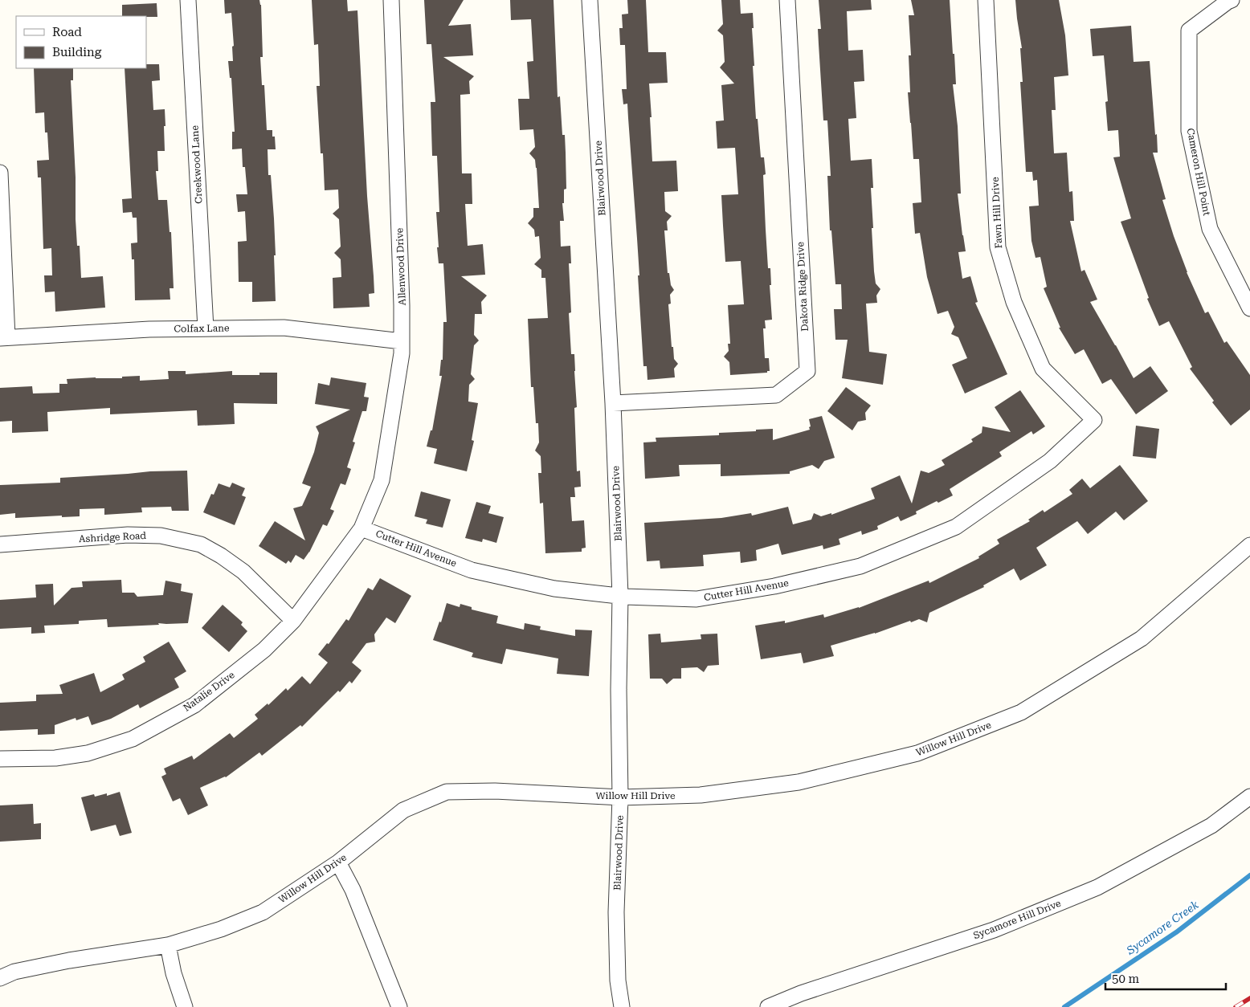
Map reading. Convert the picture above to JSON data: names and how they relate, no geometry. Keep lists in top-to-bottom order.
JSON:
{
  "streets": {
    "street": [
      "Creekwood Lane",
      "Cameron Hill Point",
      "Blairwood Drive",
      "Fawn Hill Drive",
      "Allenwood Drive",
      "Dakota Ridge Drive",
      "Colfax Lane",
      "Ashridge Road",
      "Cutter Hill Avenue",
      "Natalie Drive",
      "Willow Hill Drive",
      "Sycamore Hill Drive"
    ]
  },
  "crossings": [
    ["Creekwood Lane", "Colfax Lane"],
    ["Blairwood Drive", "Dakota Ridge Drive"],
    ["Blairwood Drive", "Cutter Hill Avenue"],
    ["Blairwood Drive", "Willow Hill Drive"],
    ["Fawn Hill Drive", "Cutter Hill Avenue"],
    ["Allenwood Drive", "Colfax Lane"],
    ["Allenwood Drive", "Cutter Hill Avenue"],
    ["Allenwood Drive", "Natalie Drive"],
    ["Ashridge Road", "Natalie Drive"],
    ["Cutter Hill Avenue", "Natalie Drive"]
  ],
  "water": ["Sycamore Creek"],
  "legend": ["Road", "Building"],
  "scale_bar": "50 m"
}
